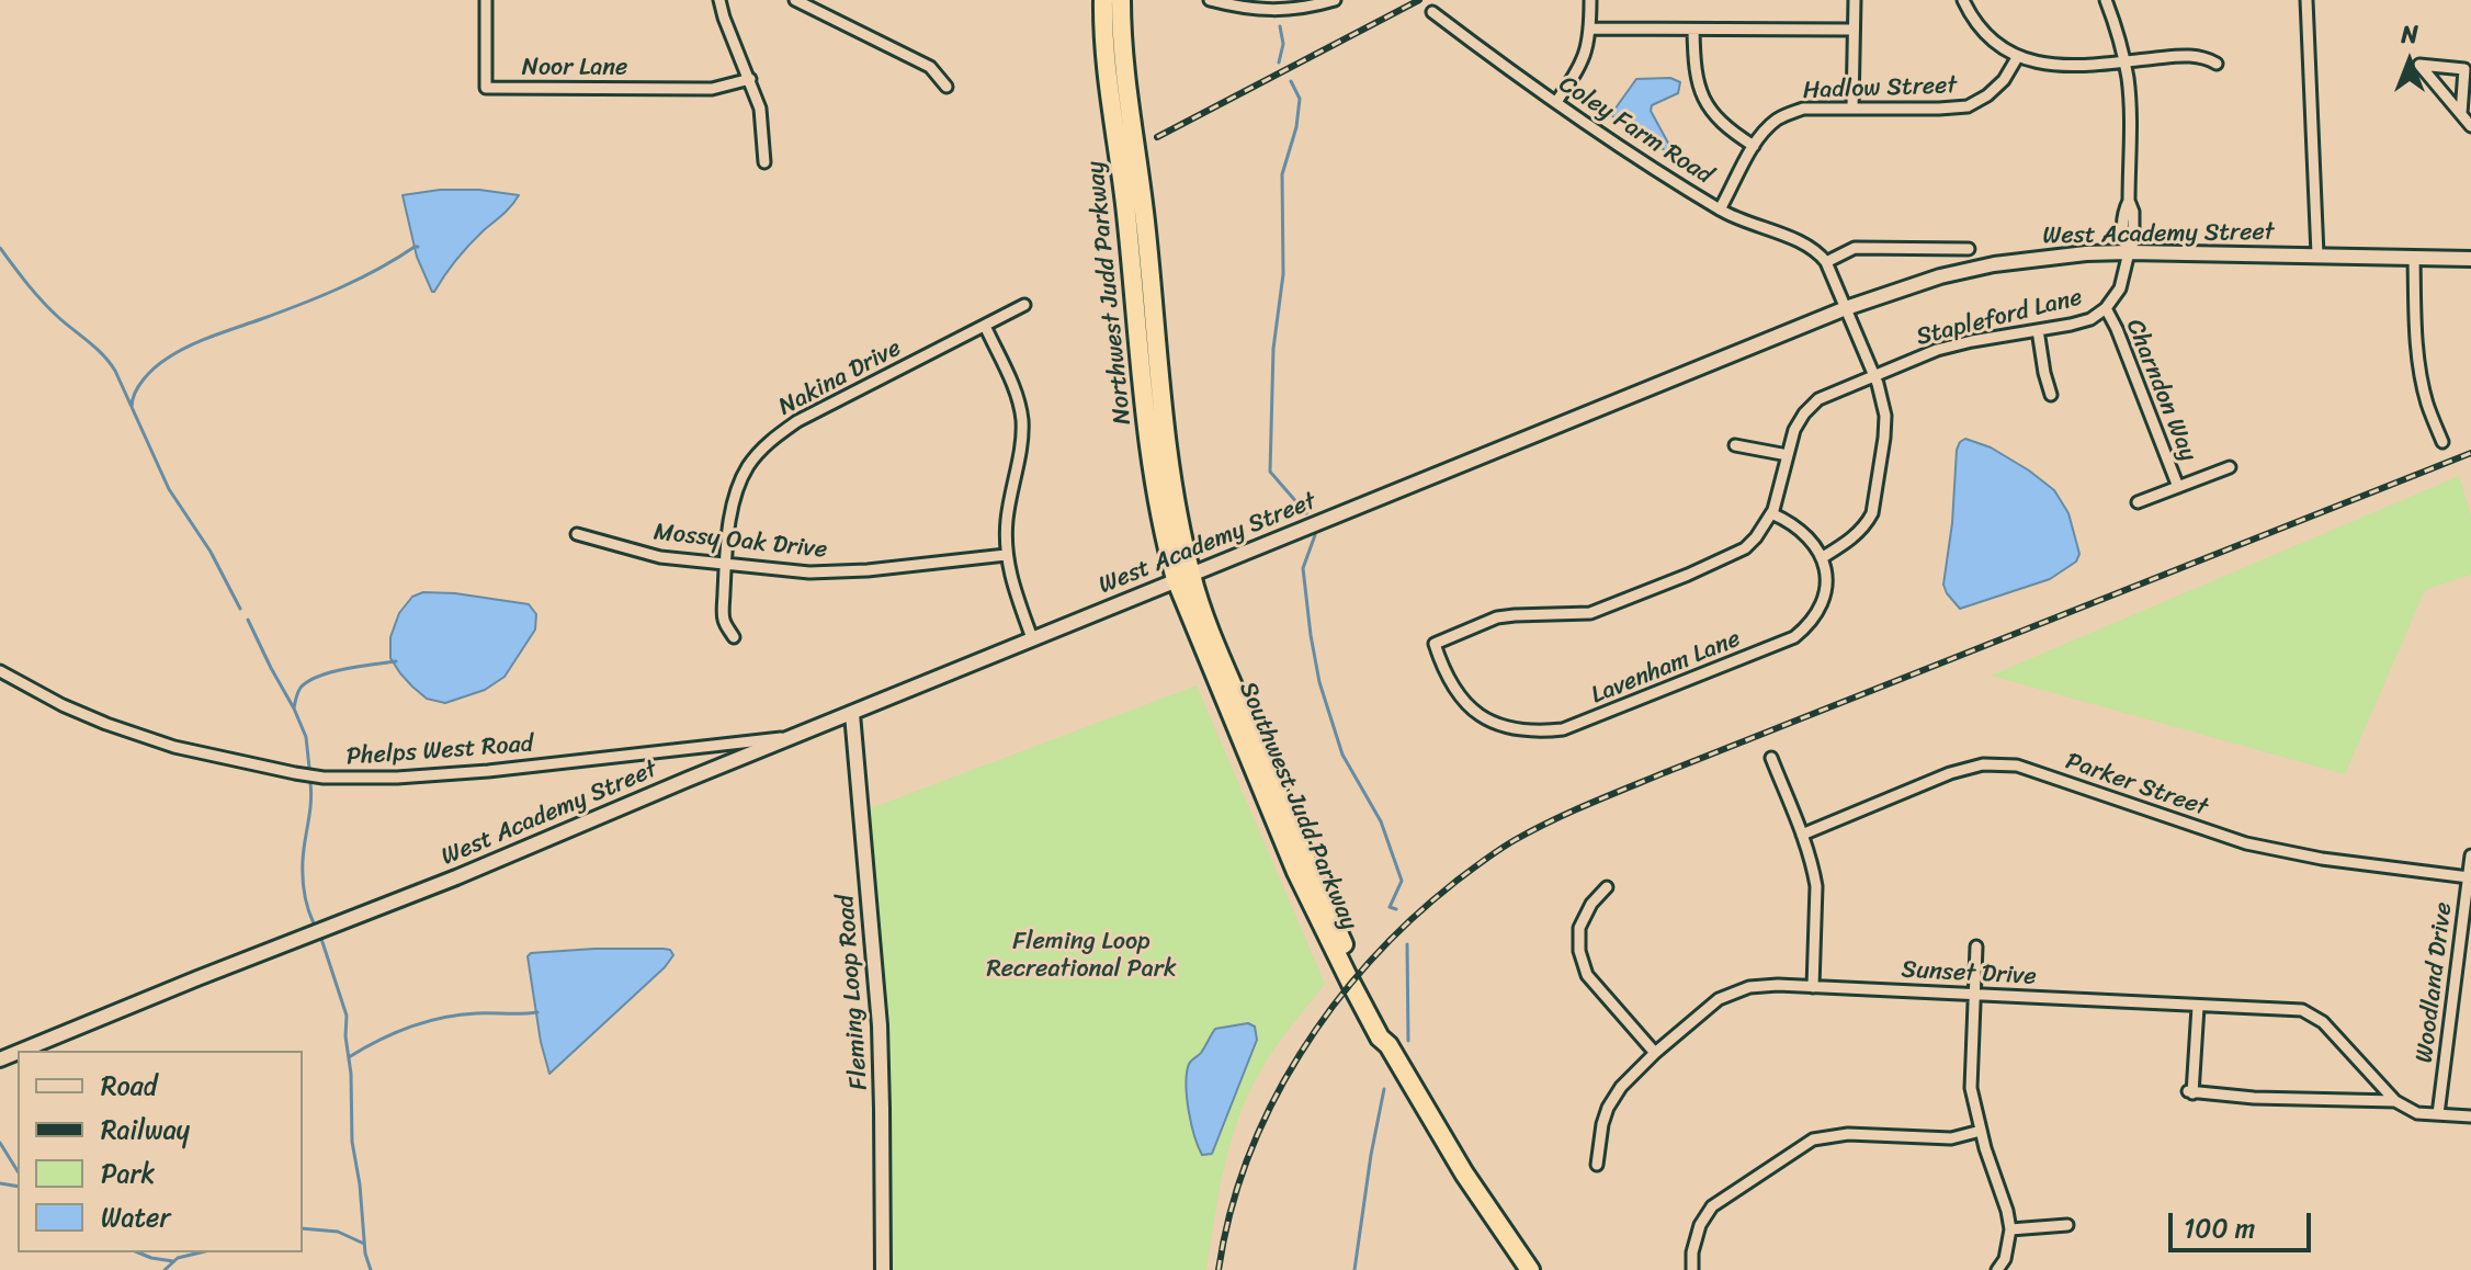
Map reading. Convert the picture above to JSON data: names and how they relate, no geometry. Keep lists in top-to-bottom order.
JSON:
{
  "streets": {
    "highway": ["Northwest Judd Parkway", "Southwest Judd Parkway"],
    "main road": ["West Academy Street", "Fleming Loop Road"],
    "street": [
      "Noor Lane",
      "Hadlow Street",
      "Coley Farm Road",
      "Stapleford Lane",
      "Nakina Drive",
      "Charndon Way",
      "Mossy Oak Drive",
      "Lavenham Lane",
      "Phelps West Road",
      "Parker Street",
      "Sunset Drive",
      "Woodland Drive"
    ]
  },
  "crossings": [
    ["Hadlow Street", "Coley Farm Road"],
    ["West Academy Street", "Northwest Judd Parkway"],
    ["West Academy Street", "Stapleford Lane"],
    ["West Academy Street", "Phelps West Road"],
    ["West Academy Street", "Southwest Judd Parkway"],
    ["West Academy Street", "Fleming Loop Road"],
    ["Northwest Judd Parkway", "Southwest Judd Parkway"],
    ["Stapleford Lane", "Charndon Way"],
    ["Stapleford Lane", "Lavenham Lane"],
    ["Nakina Drive", "Mossy Oak Drive"],
    ["Parker Street", "Woodland Drive"]
  ],
  "parks": ["Fleming Loop Recreational Park"],
  "legend": [
    "Road",
    "Railway",
    "Park",
    "Water"
  ],
  "scale_bar": "100 m",
  "north": "top"
}
